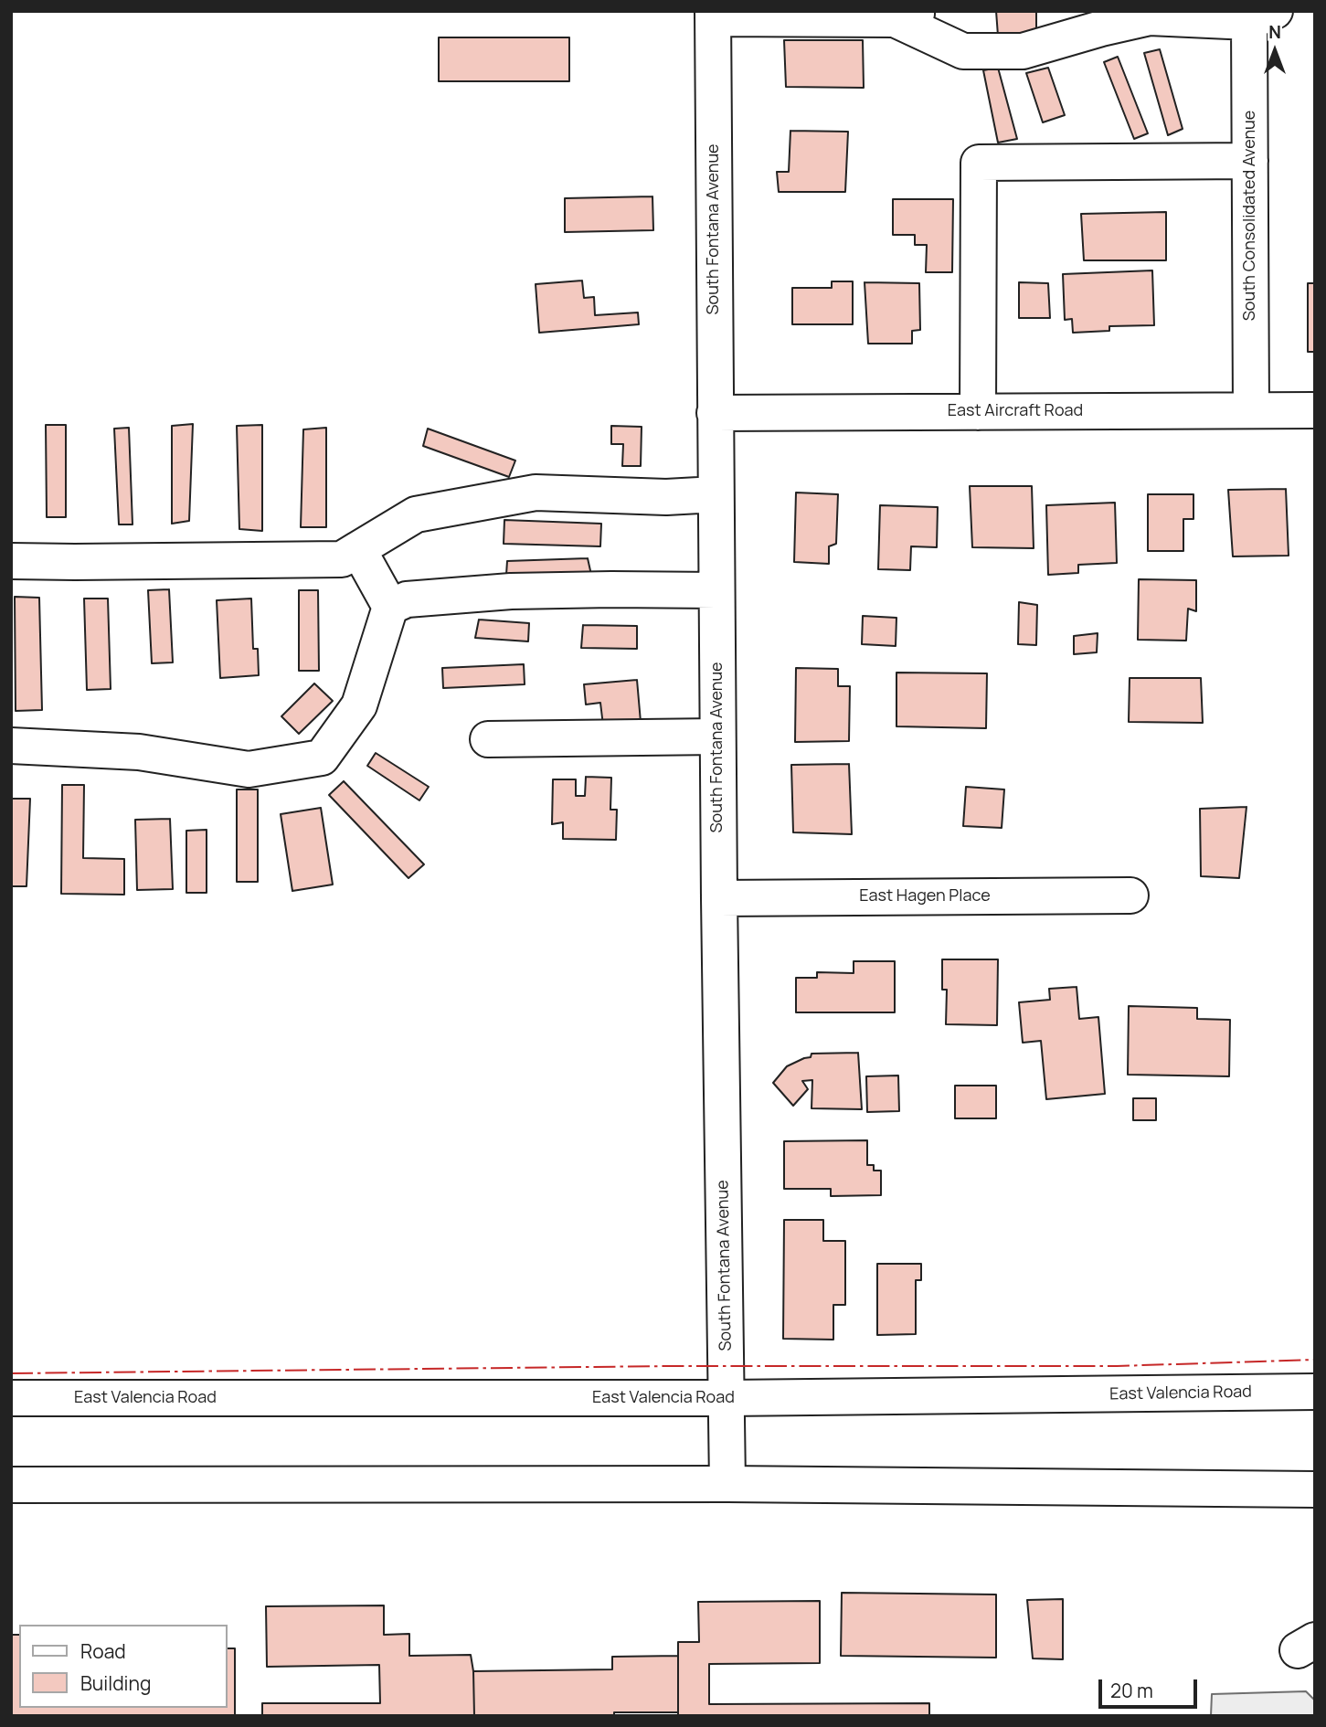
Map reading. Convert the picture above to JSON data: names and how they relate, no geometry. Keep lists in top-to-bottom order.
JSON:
{
  "streets": {
    "street": [
      "South Consolidated Avenue",
      "South Fontana Avenue",
      "East Aircraft Road",
      "East Hagen Place",
      "East Valencia Road"
    ]
  },
  "crossings": [
    ["South Consolidated Avenue", "East Aircraft Road"],
    ["South Fontana Avenue", "East Aircraft Road"],
    ["South Fontana Avenue", "East Hagen Place"],
    ["South Fontana Avenue", "East Valencia Road"]
  ],
  "legend": ["Road", "Building"],
  "scale_bar": "20 m",
  "north": "top"
}
